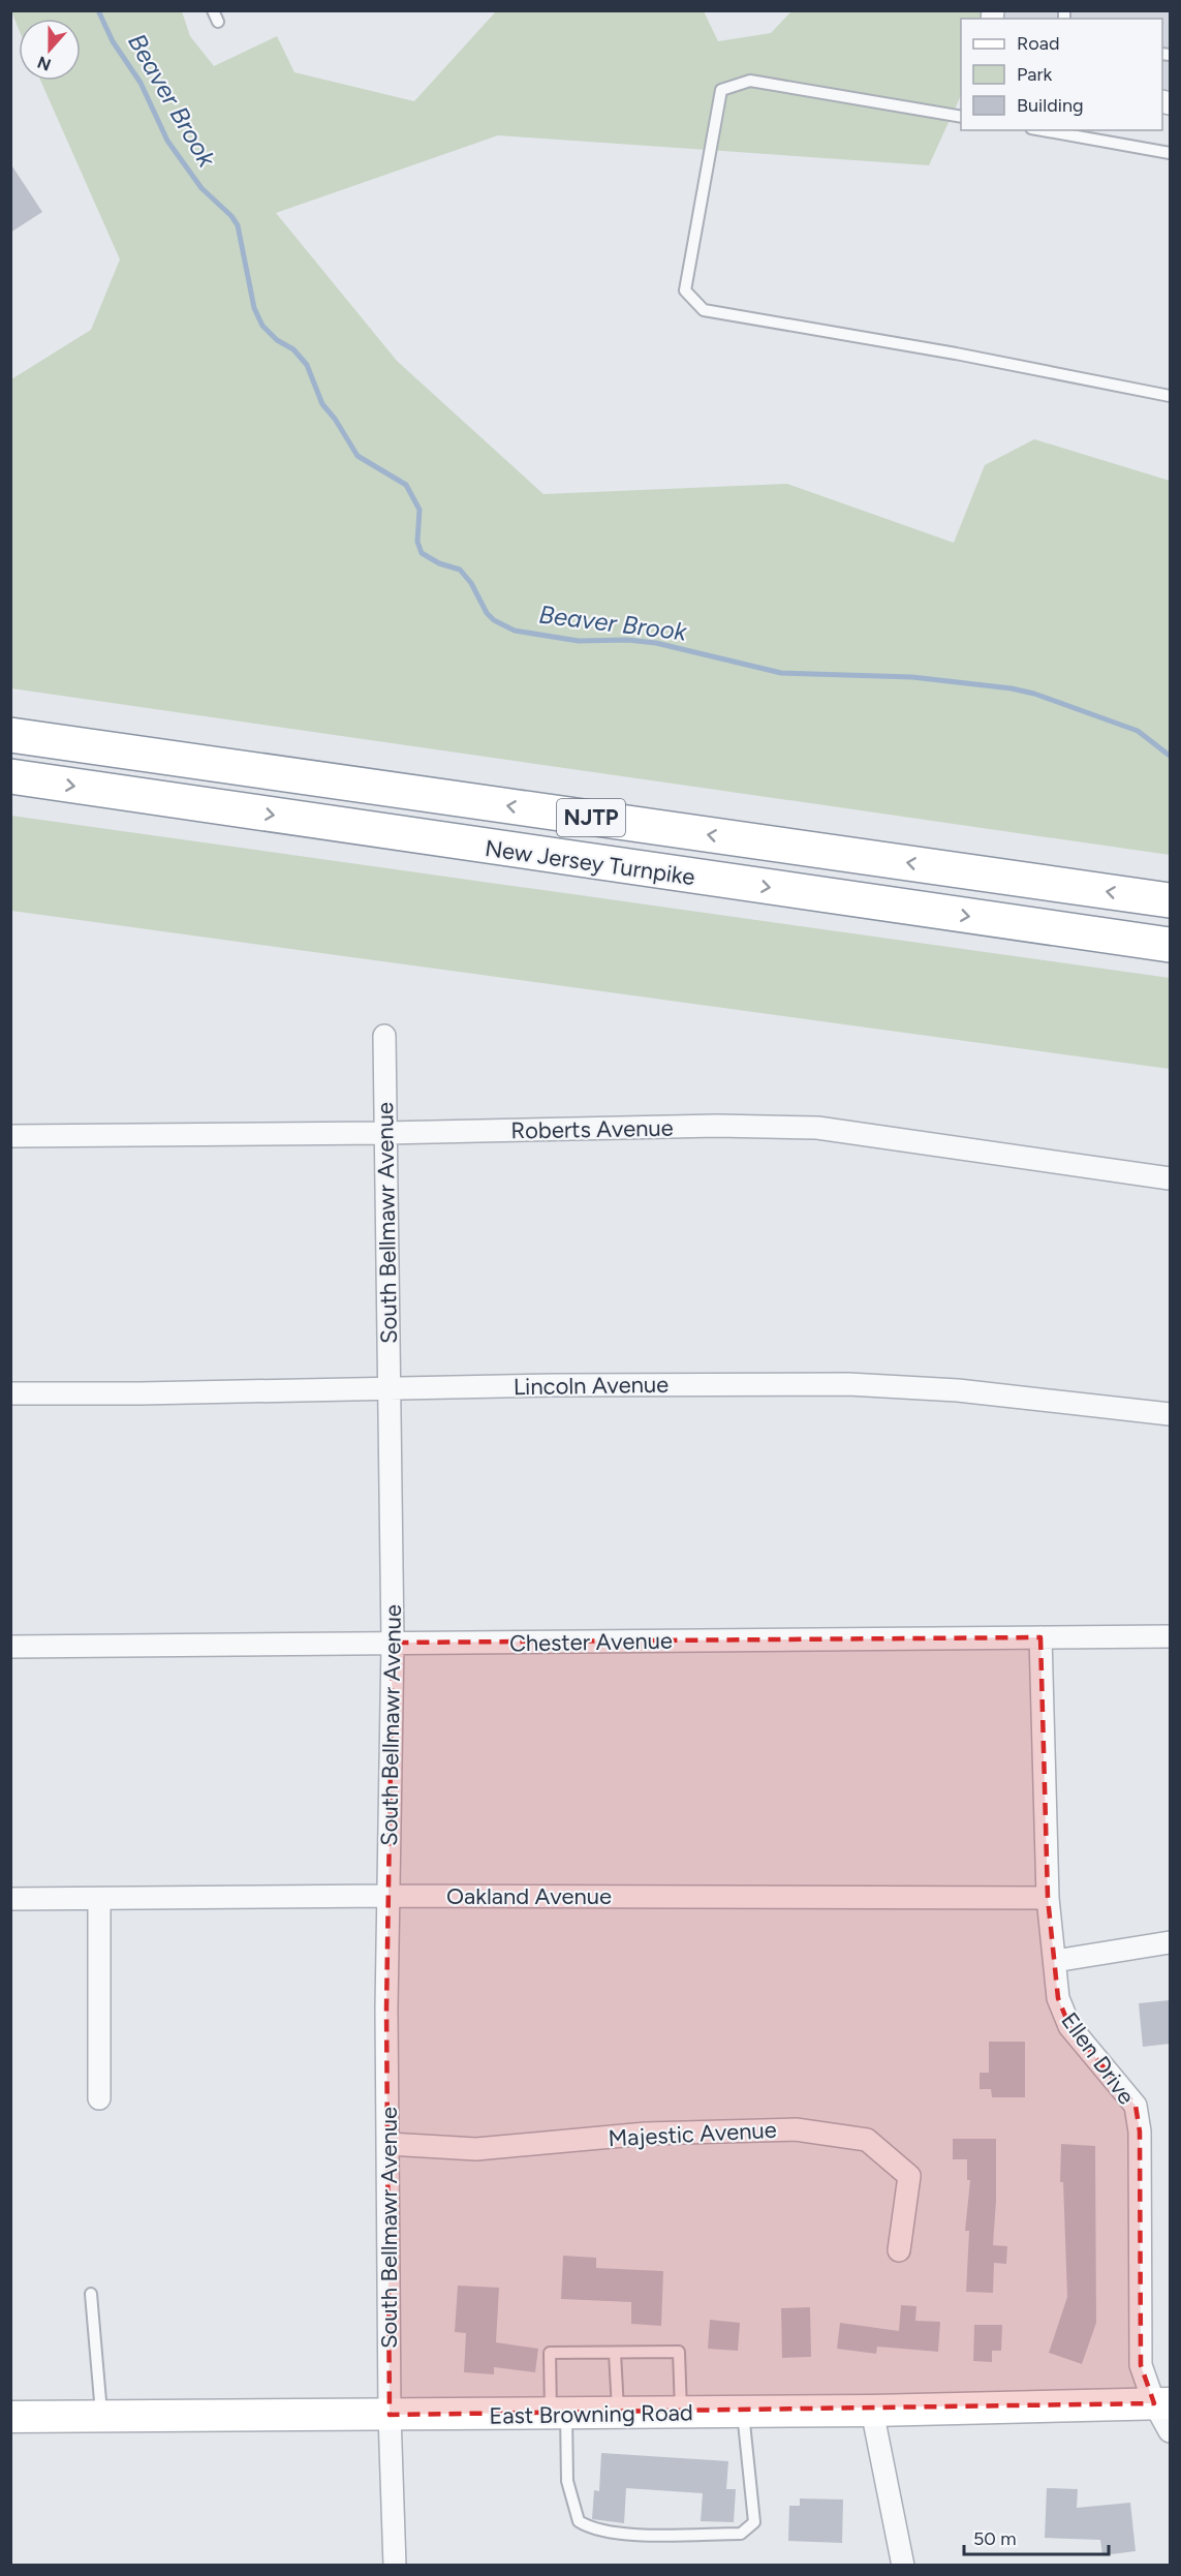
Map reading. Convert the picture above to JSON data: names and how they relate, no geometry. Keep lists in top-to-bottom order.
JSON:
{
  "streets": {
    "highway": ["NJTP", "New Jersey Turnpike"],
    "main road": ["East Browning Road"],
    "street": [
      "Roberts Avenue",
      "South Bellmawr Avenue",
      "Lincoln Avenue",
      "Chester Avenue",
      "Oakland Avenue",
      "Ellen Drive",
      "Majestic Avenue"
    ]
  },
  "crossings": [
    ["Roberts Avenue", "South Bellmawr Avenue"],
    ["South Bellmawr Avenue", "Lincoln Avenue"],
    ["South Bellmawr Avenue", "Chester Avenue"],
    ["South Bellmawr Avenue", "Oakland Avenue"],
    ["South Bellmawr Avenue", "Majestic Avenue"],
    ["South Bellmawr Avenue", "East Browning Road"],
    ["Chester Avenue", "Ellen Drive"],
    ["Oakland Avenue", "Ellen Drive"],
    ["Ellen Drive", "East Browning Road"]
  ],
  "water": ["Beaver Brook"],
  "legend": ["Road", "Park", "Building"],
  "scale_bar": "50 m",
  "north": "bottom"
}
